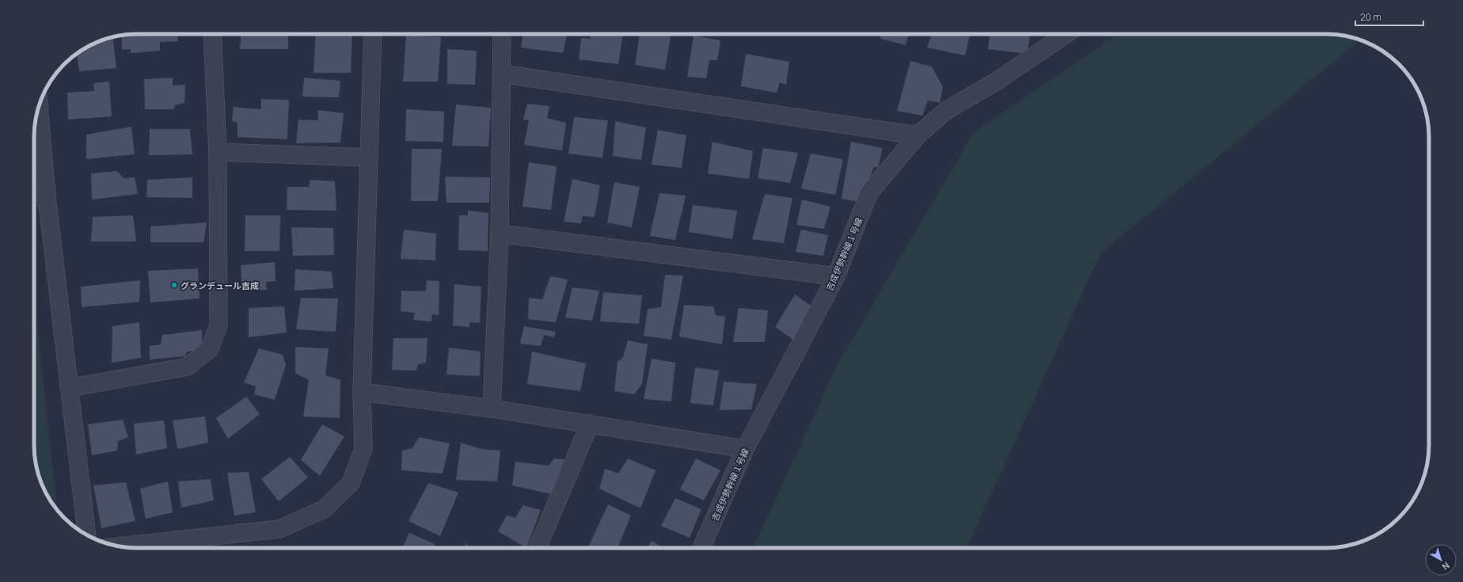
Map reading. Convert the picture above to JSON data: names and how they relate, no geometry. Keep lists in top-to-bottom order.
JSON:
{
  "streets": {
    "street": ["吉成伊勢幹線１号線"]
  },
  "places": ["グランデュール吉成"],
  "scale_bar": "20 m",
  "north": "bottom right"
}
